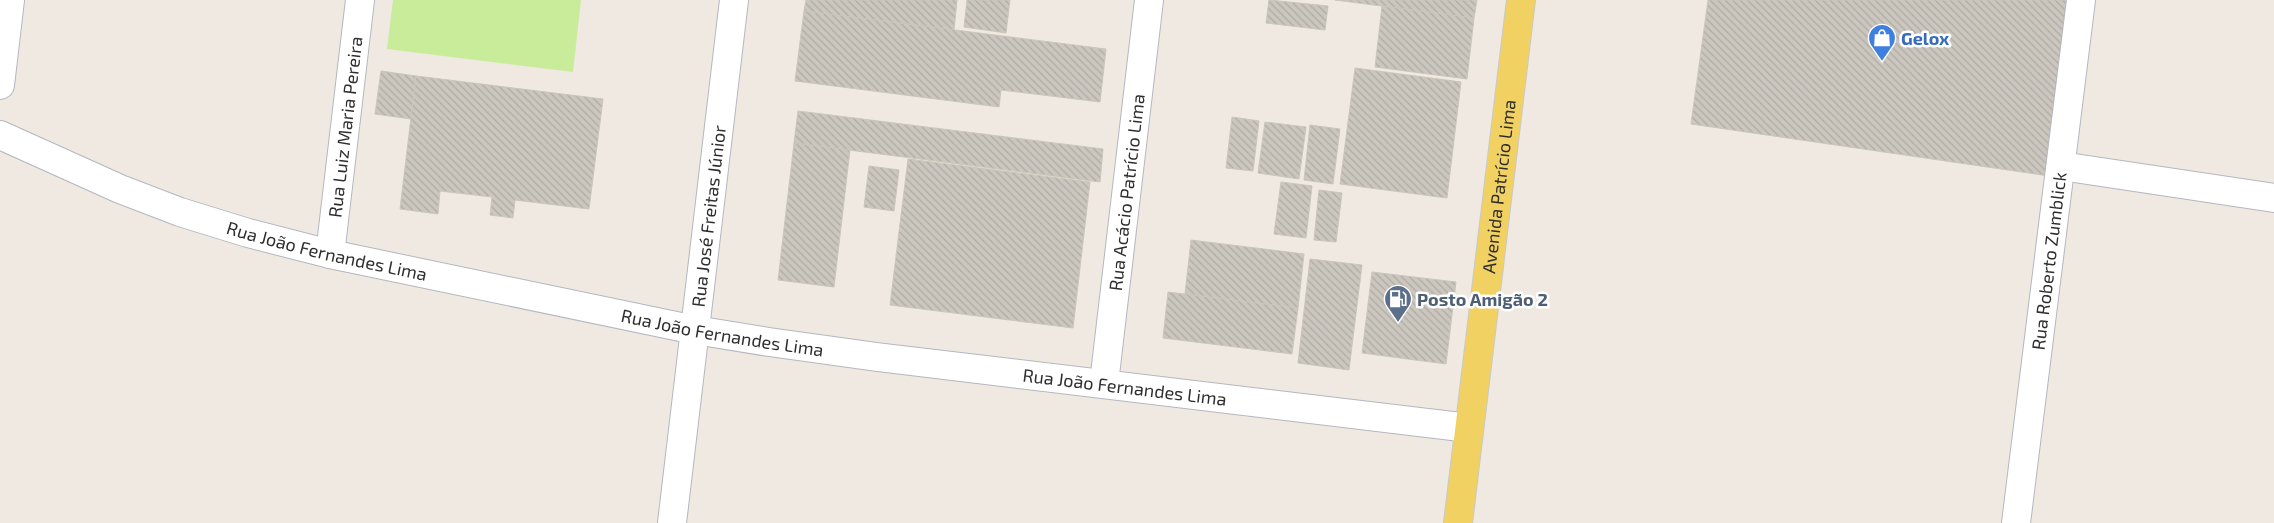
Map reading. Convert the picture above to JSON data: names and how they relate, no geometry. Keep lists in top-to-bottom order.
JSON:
{
  "streets": {
    "main road": ["Avenida Patrício Lima"],
    "street": [
      "Rua Luiz Maria Pereira",
      "Rua Acácio Patrício Lima",
      "Rua José Freitas Júnior",
      "Rua João Fernandes Lima",
      "Rua Roberto Zumblick"
    ]
  },
  "crossings": [
    ["Rua Luiz Maria Pereira", "Rua João Fernandes Lima"],
    ["Avenida Patrício Lima", "Rua João Fernandes Lima"],
    ["Rua Acácio Patrício Lima", "Rua João Fernandes Lima"],
    ["Rua José Freitas Júnior", "Rua João Fernandes Lima"]
  ],
  "places": {
    "shop": ["Gelox"],
    "fuel station": ["Posto Amigão 2"]
  }
}
